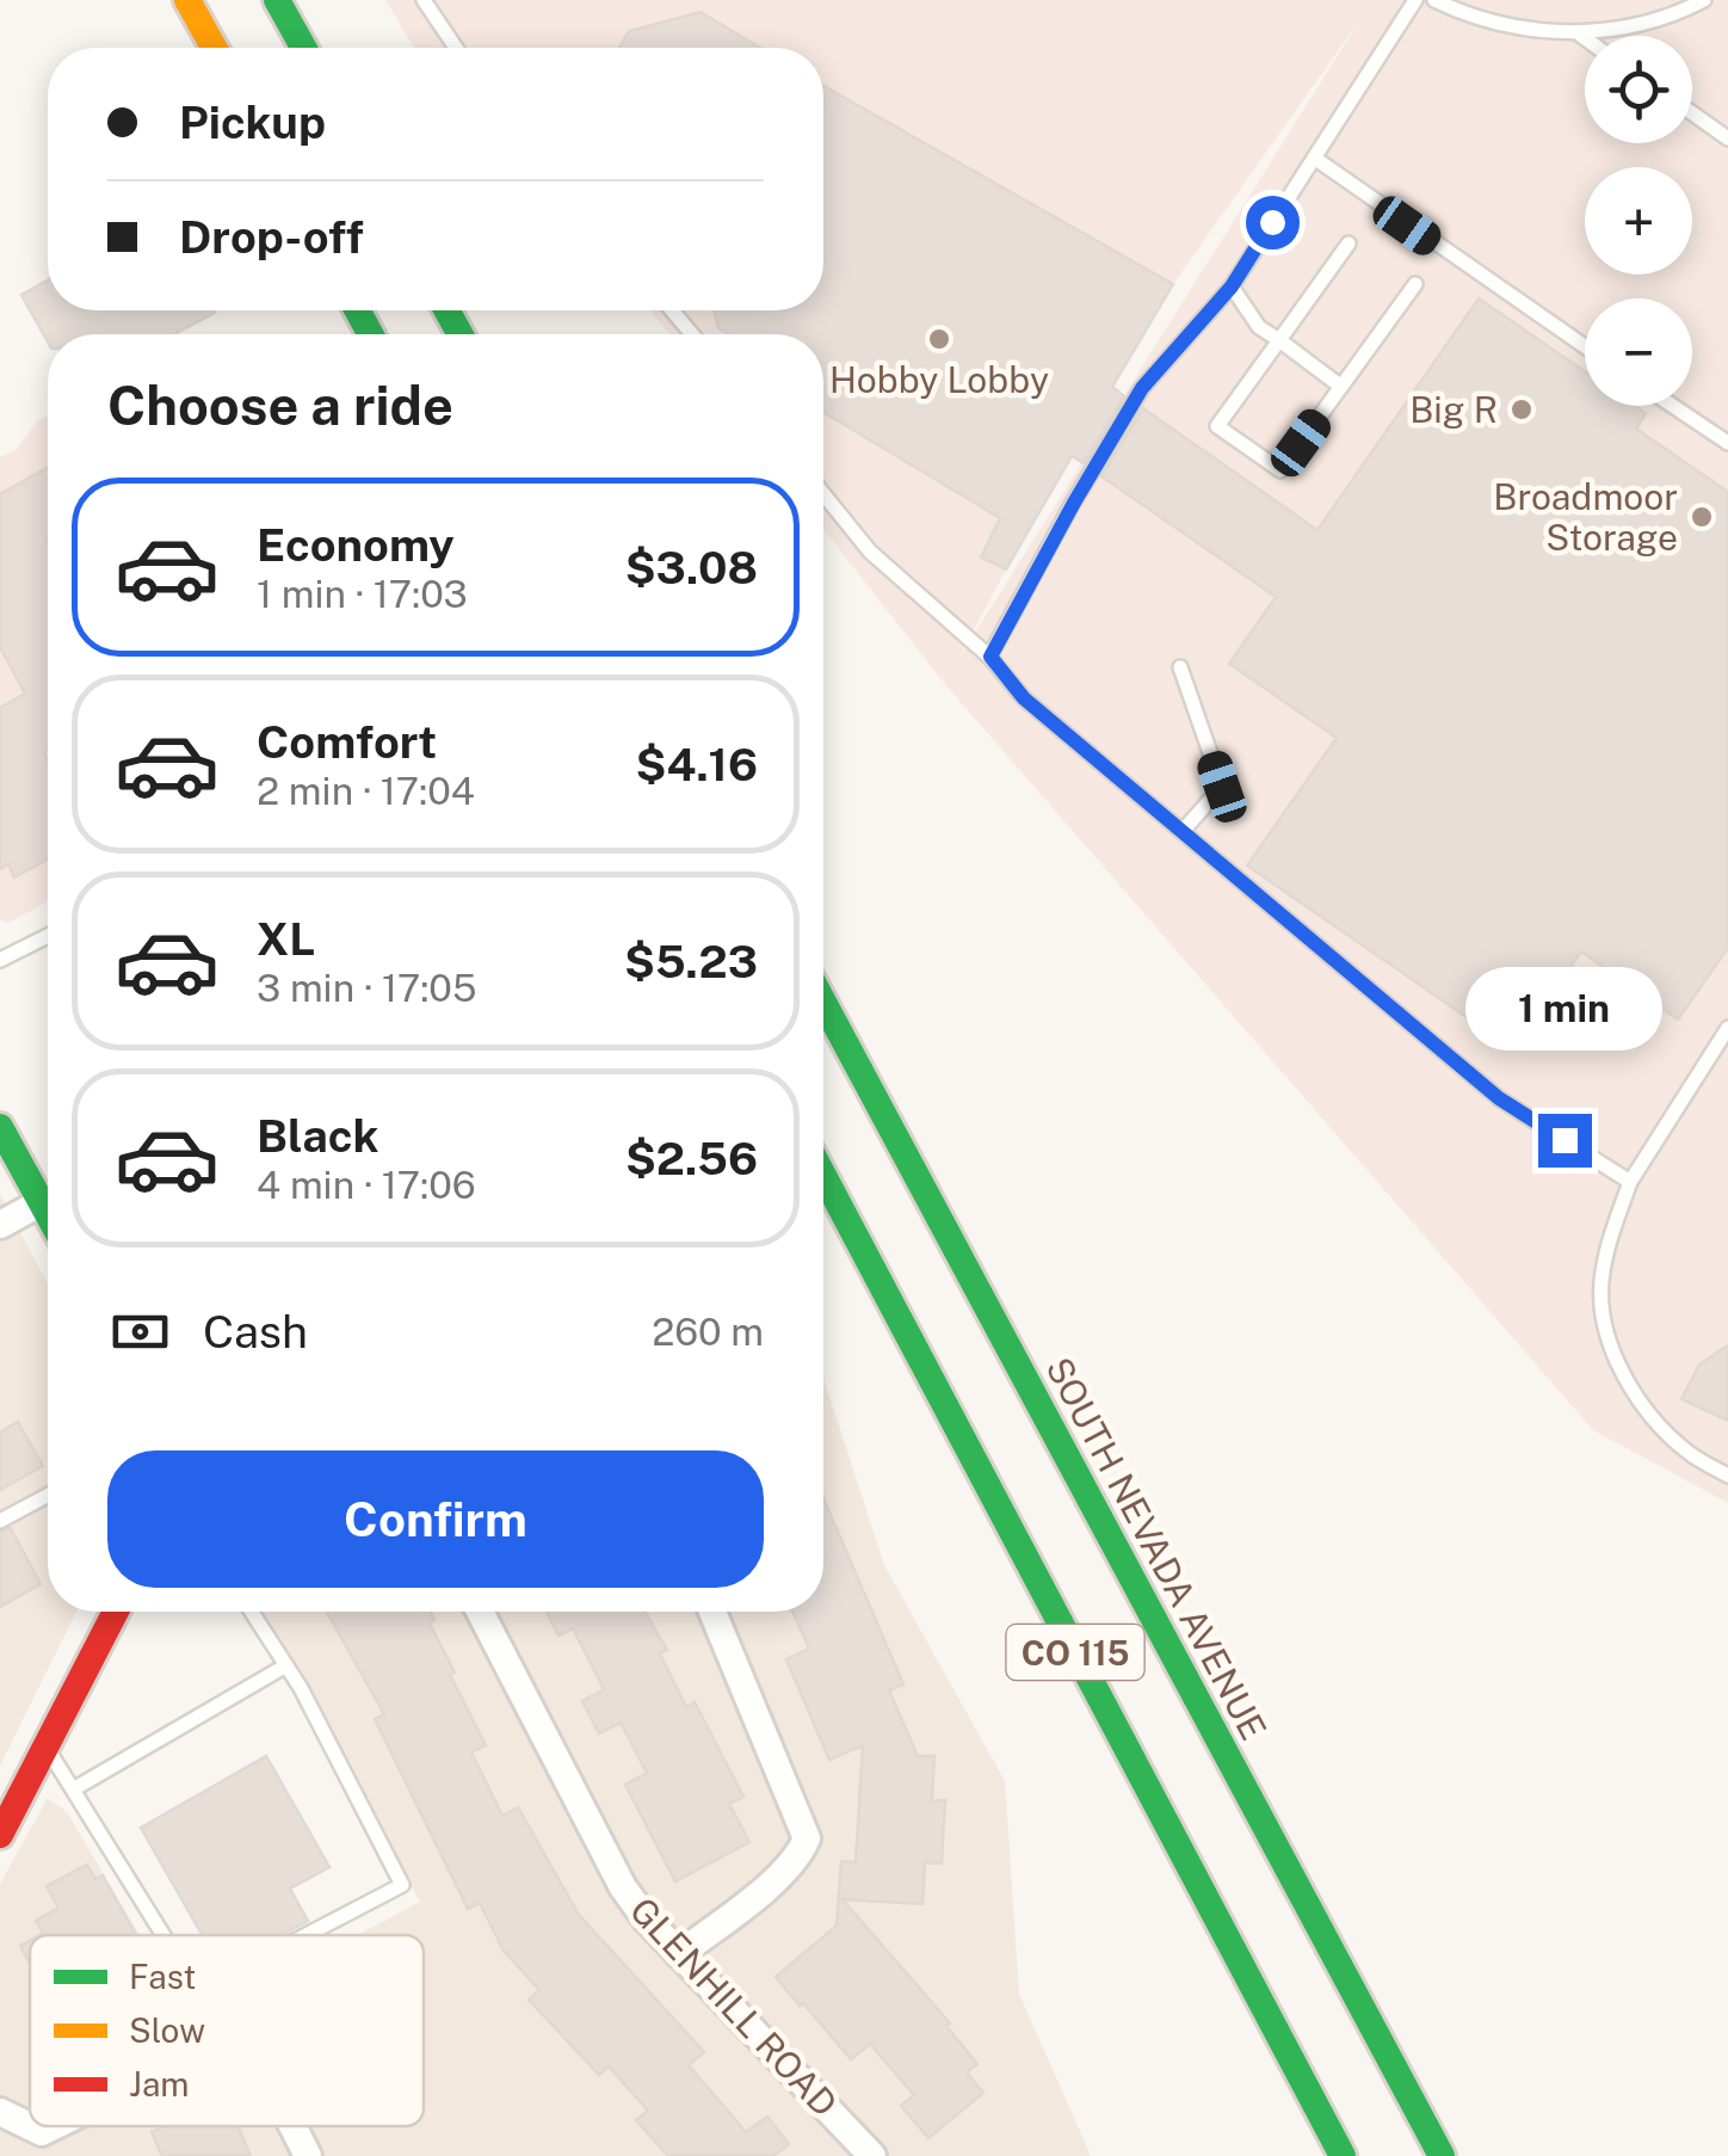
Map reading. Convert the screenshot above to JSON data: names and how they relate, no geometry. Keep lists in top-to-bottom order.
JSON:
{
  "streets": {
    "main road": ["SOUTH NEVADA AVENUE", "CO 115"],
    "street": ["GLENHILL ROAD"]
  },
  "places": ["Hobby Lobby", "Big R", "Broadmoor Storage"],
  "legend": ["Fast", "Slow", "Jam"],
  "page": {
    "map_buttons": ["+", "−"],
    "banner": ["Pickup", "Drop-off"],
    "heading": "Choose a ride",
    "list": [
      {
        "name": "Economy",
        "note": "1 min · 17:03",
        "value": "$3.08"
      },
      {
        "name": "Comfort",
        "note": "2 min · 17:04",
        "value": "$4.16"
      },
      {
        "name": "XL",
        "note": "3 min · 17:05",
        "value": "$5.23"
      },
      {
        "name": "Black",
        "note": "4 min · 17:06",
        "value": "$2.56"
      }
    ],
    "bubble": "1 min",
    "pay": ["Cash", "260 m"],
    "buttons": "Confirm"
  }
}
